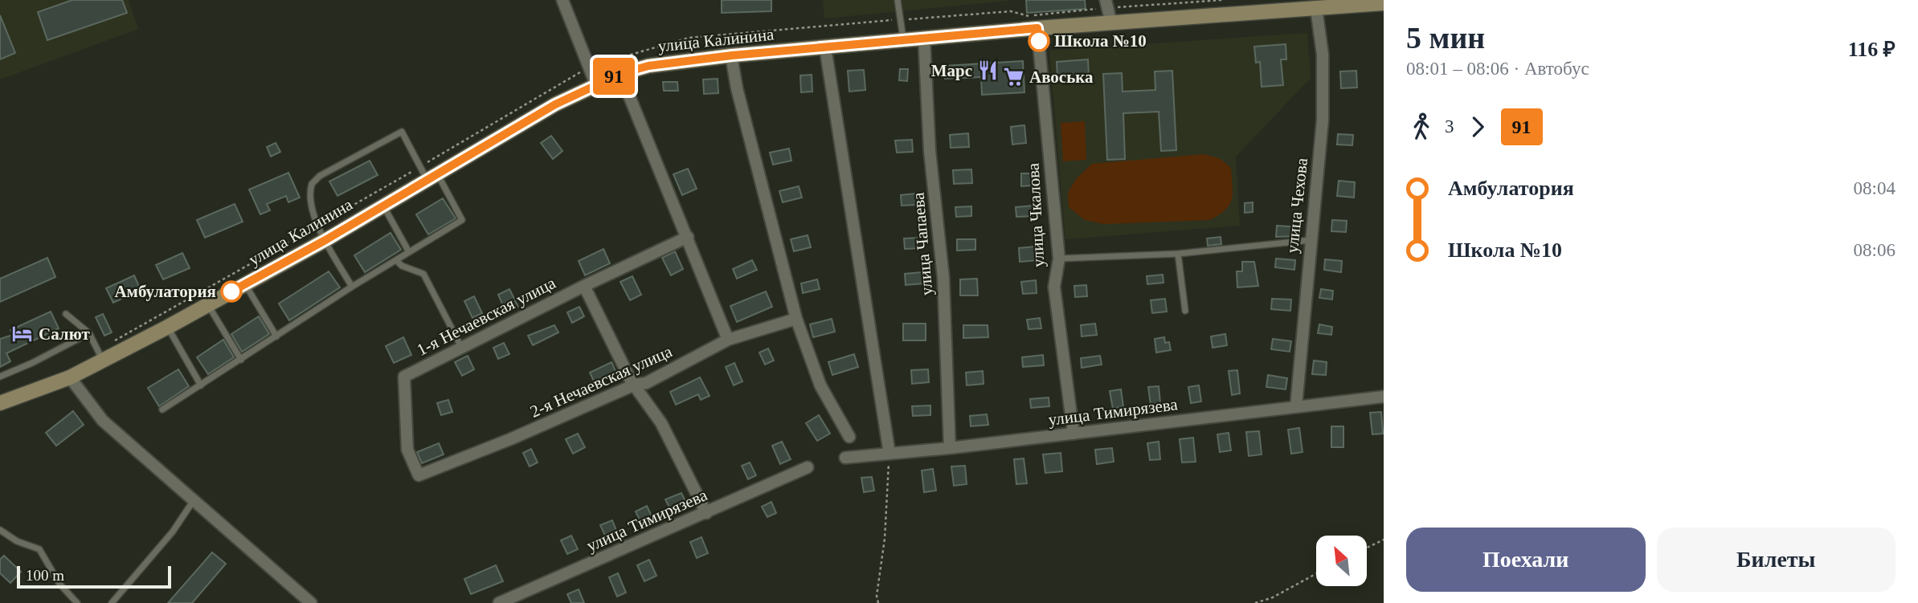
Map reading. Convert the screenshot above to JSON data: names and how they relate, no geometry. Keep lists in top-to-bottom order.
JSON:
{
  "streets": {
    "main road": ["улица Калинина"],
    "street": [
      "улица Чехова",
      "улица Чкалова",
      "улица Чапаева",
      "1-я Нечаевская улица",
      "2-я Нечаевская улица",
      "улица Тимирязева"
    ]
  },
  "crossings": [
    ["улица Калинина", "улица Чехова"],
    ["улица Калинина", "улица Чкалова"],
    ["улица Калинина", "улица Чапаева"],
    ["улица Чехова", "улица Тимирязева"],
    ["улица Чкалова", "улица Тимирязева"],
    ["улица Чапаева", "улица Тимирязева"],
    ["1-я Нечаевская улица", "2-я Нечаевская улица"]
  ],
  "places": {
    "other": ["Школа №10", "Амбулатория"],
    "restaurant": ["Марс"],
    "supermarket": ["Авоська"],
    "hotel": ["Салют"]
  },
  "lines": ["bus line 91"],
  "scale_bar": "100 m",
  "north": "top left",
  "page": {
    "on_map": "91",
    "heading": ["5 мин", "08:01 – 08:06 · Автобус", "116 ₽"],
    "legs": ["3", "91"],
    "list": [
      {
        "name": "Амбулатория",
        "value": "08:04"
      },
      {
        "name": "Школа №10",
        "value": "08:06"
      }
    ],
    "buttons": ["Поехали", "Билеты"],
    "scale": "100 m"
  }
}
